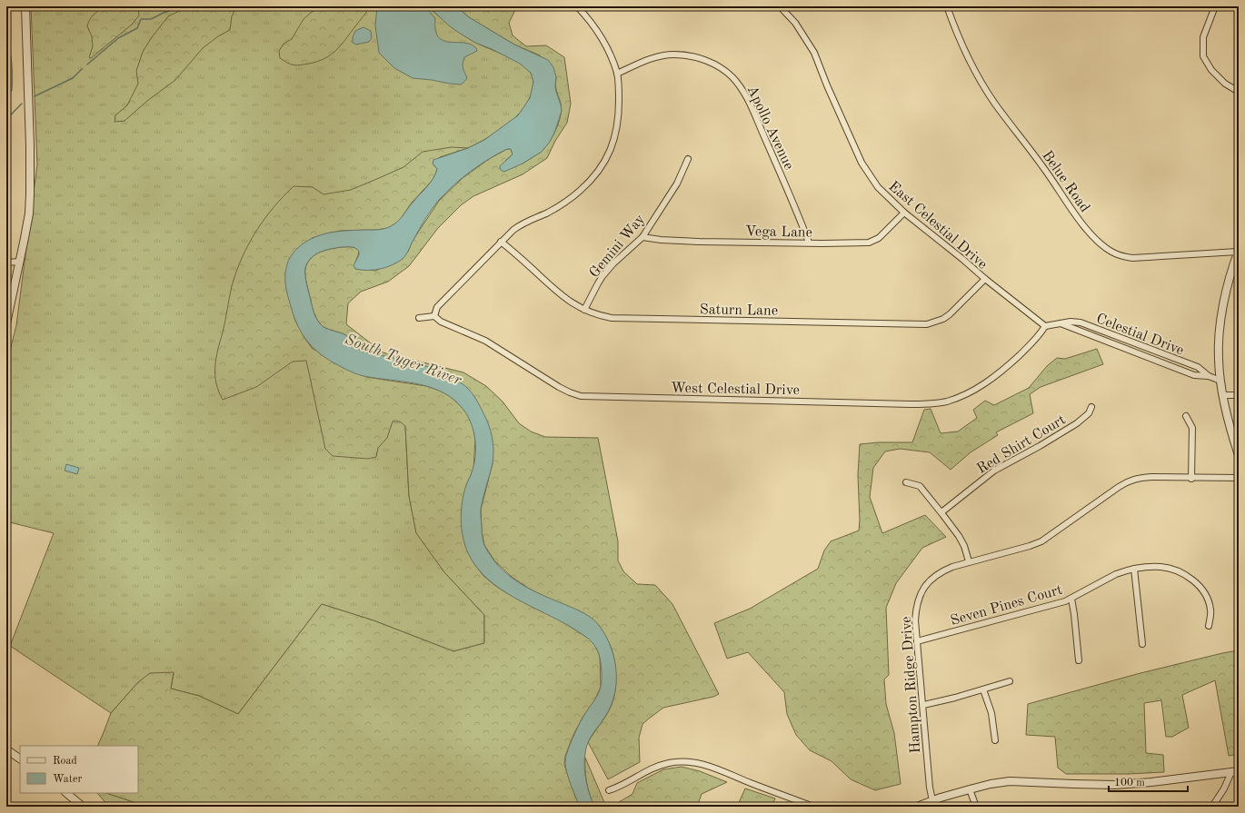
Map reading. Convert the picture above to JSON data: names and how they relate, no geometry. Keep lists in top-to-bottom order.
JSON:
{
  "streets": {
    "street": [
      "Apollo Avenue",
      "Belue Road",
      "East Celestial Drive",
      "Vega Lane",
      "Gemini Way",
      "Saturn Lane",
      "Celestial Drive",
      "West Celestial Drive",
      "Red Shirt Court",
      "Seven Pines Court",
      "Hampton Ridge Drive"
    ]
  },
  "crossings": [
    ["Apollo Avenue", "Vega Lane"],
    ["East Celestial Drive", "Vega Lane"],
    ["East Celestial Drive", "Saturn Lane"],
    ["East Celestial Drive", "Celestial Drive"],
    ["East Celestial Drive", "West Celestial Drive"],
    ["Vega Lane", "Gemini Way"],
    ["Gemini Way", "Saturn Lane"],
    ["Celestial Drive", "West Celestial Drive"],
    ["Seven Pines Court", "Hampton Ridge Drive"]
  ],
  "water": ["South Tyger River"],
  "legend": ["Road", "Water"],
  "scale_bar": "100 m"
}
